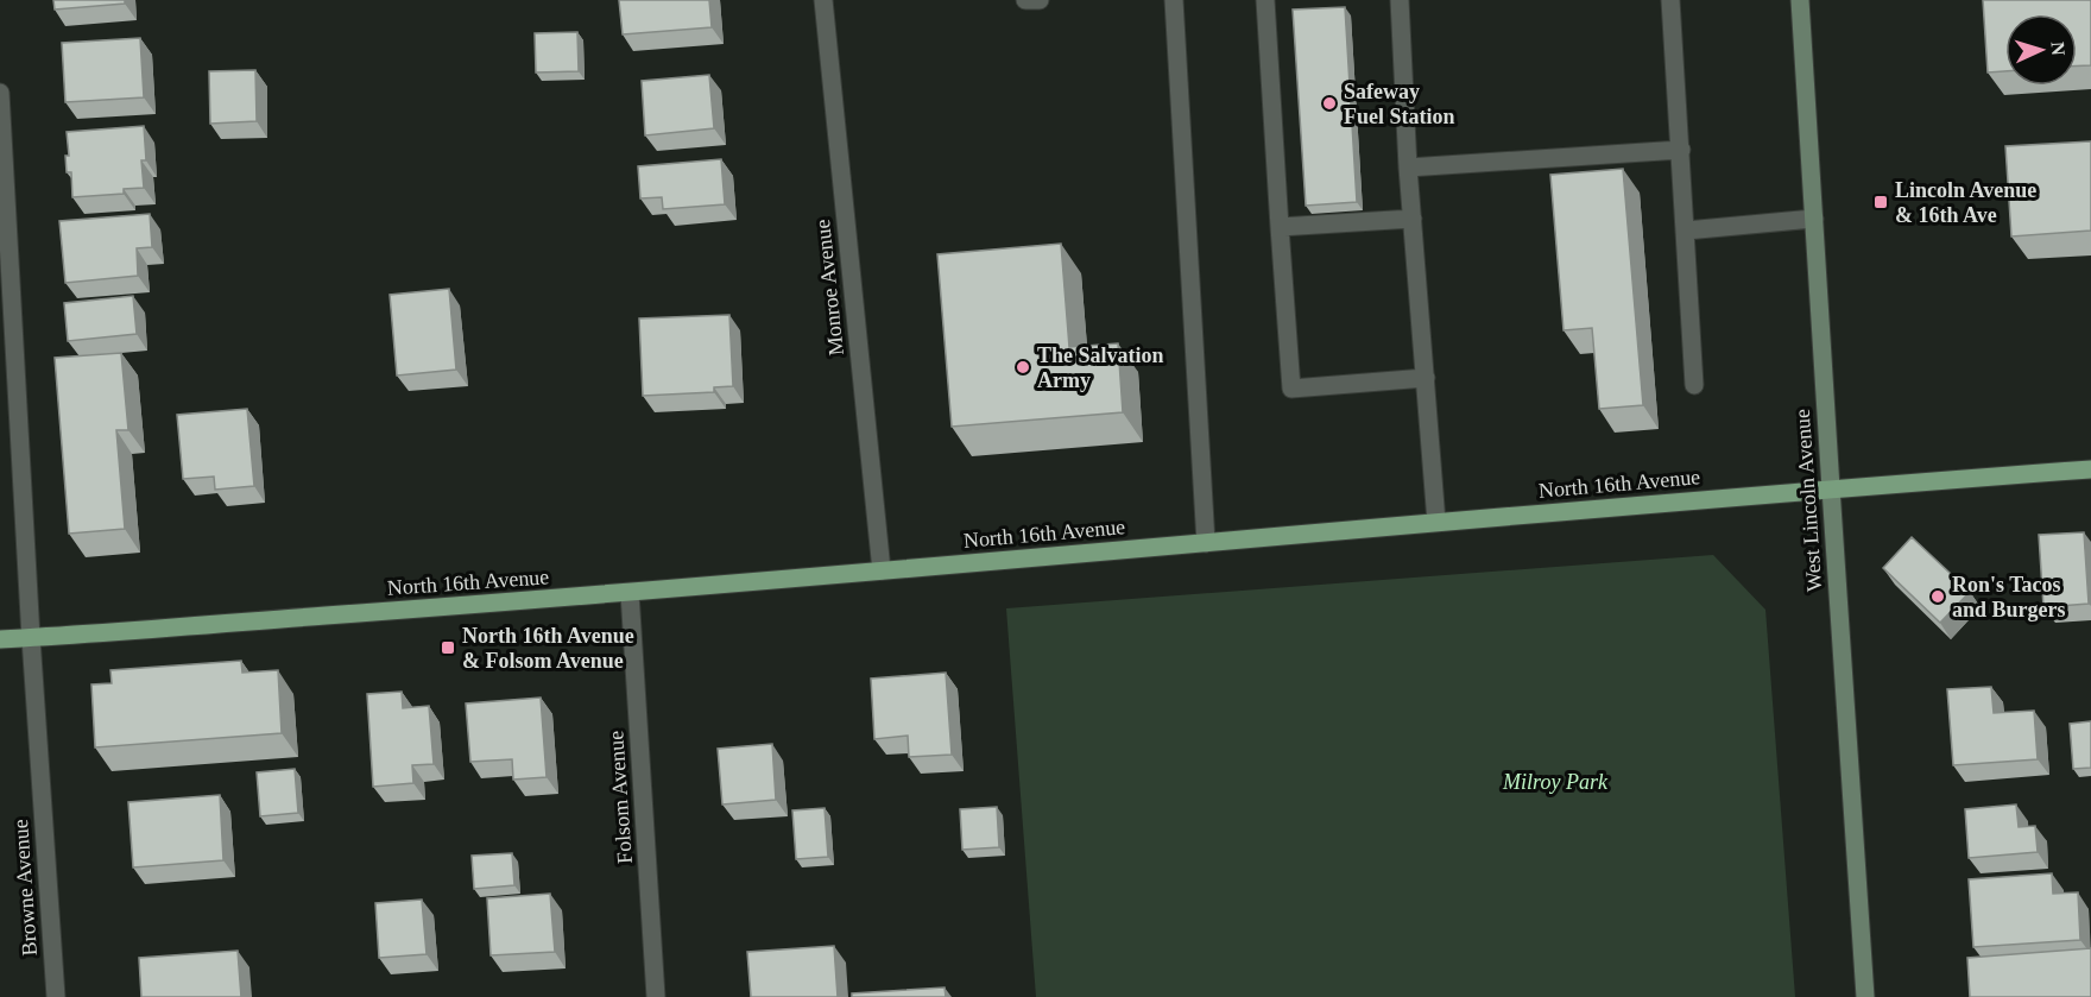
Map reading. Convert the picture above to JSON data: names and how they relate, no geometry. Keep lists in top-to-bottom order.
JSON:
{
  "streets": {
    "main road": ["North 16th Avenue", "West Lincoln Avenue"],
    "street": ["Monroe Avenue", "Folsom Avenue", "Browne Avenue"]
  },
  "crossings": [
    ["Monroe Avenue", "North 16th Avenue"],
    ["North 16th Avenue", "West Lincoln Avenue"],
    ["North 16th Avenue", "Folsom Avenue"],
    ["North 16th Avenue", "Browne Avenue"]
  ],
  "parks": ["Milroy Park"],
  "places": {
    "other": ["Safeway Fuel Station", "The Salvation Army", "Ron's Tacos and Burgers"],
    "transit": ["Lincoln Avenue & 16th Ave", "North 16th Avenue & Folsom Avenue"]
  },
  "north": "right"
}
